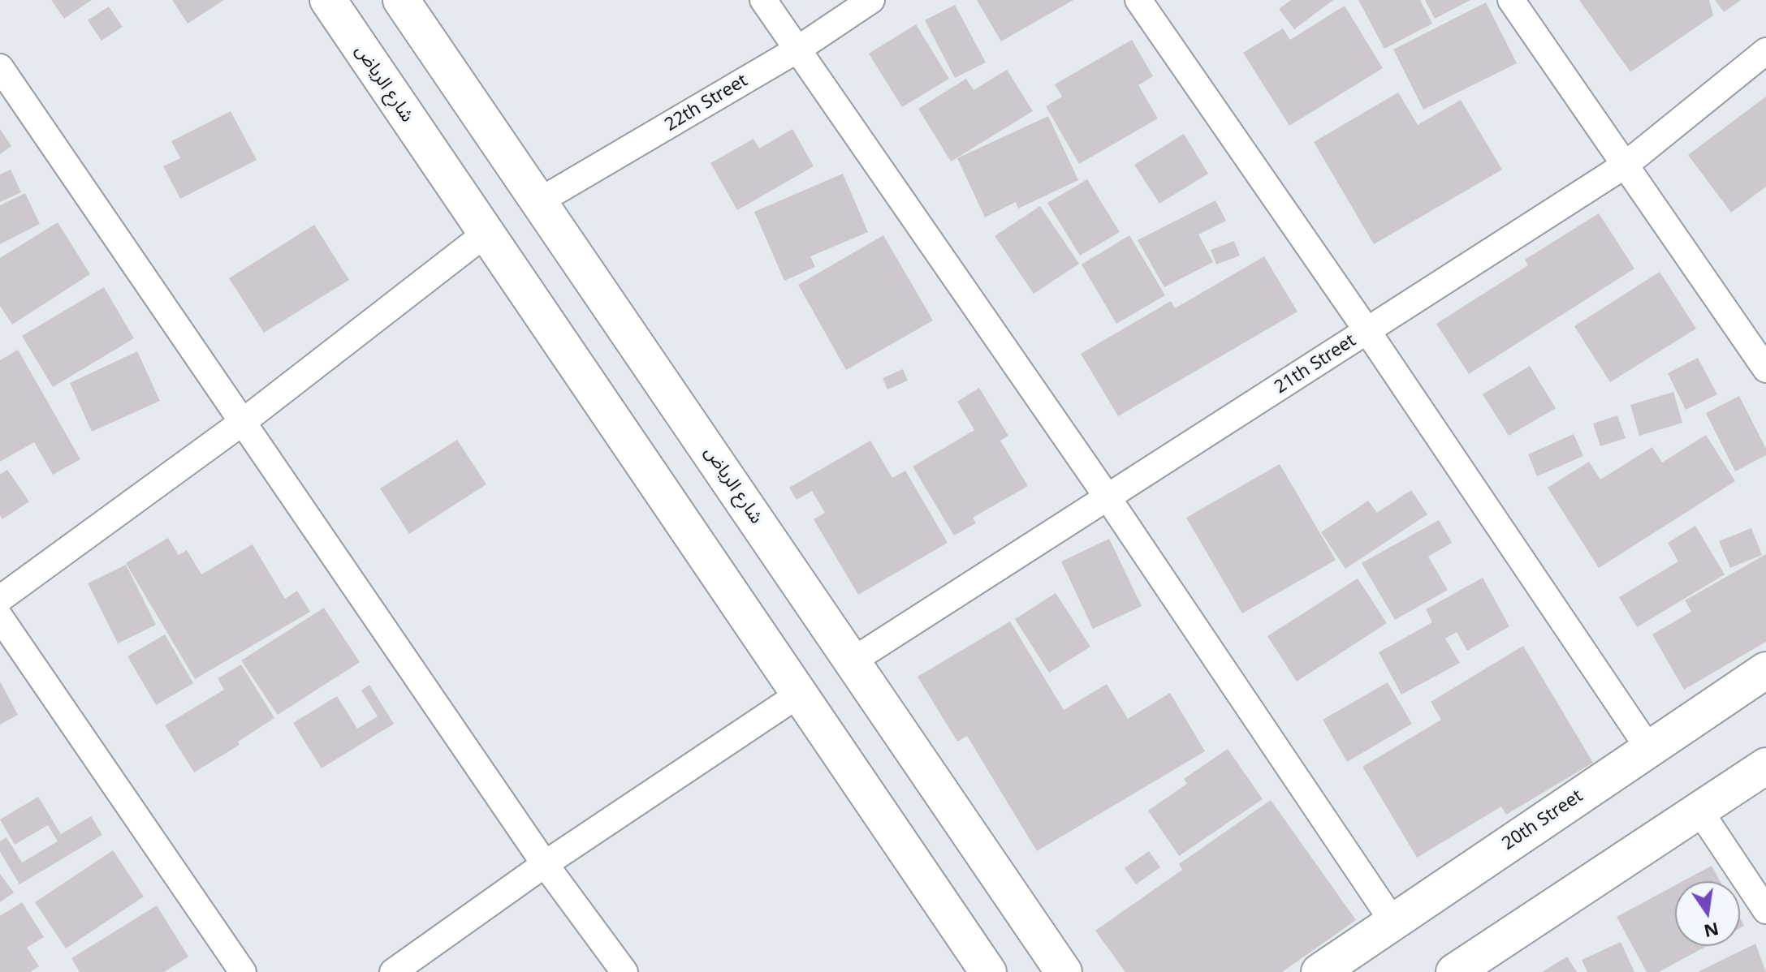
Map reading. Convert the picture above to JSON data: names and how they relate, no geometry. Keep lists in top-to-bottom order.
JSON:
{
  "streets": {
    "main road": ["شارع الرياض", "20th Street"],
    "street": ["22th Street", "21th Street"]
  },
  "crossings": [
    ["شارع الرياض", "22th Street"],
    ["شارع الرياض", "21th Street"]
  ],
  "north": "bottom"
}
